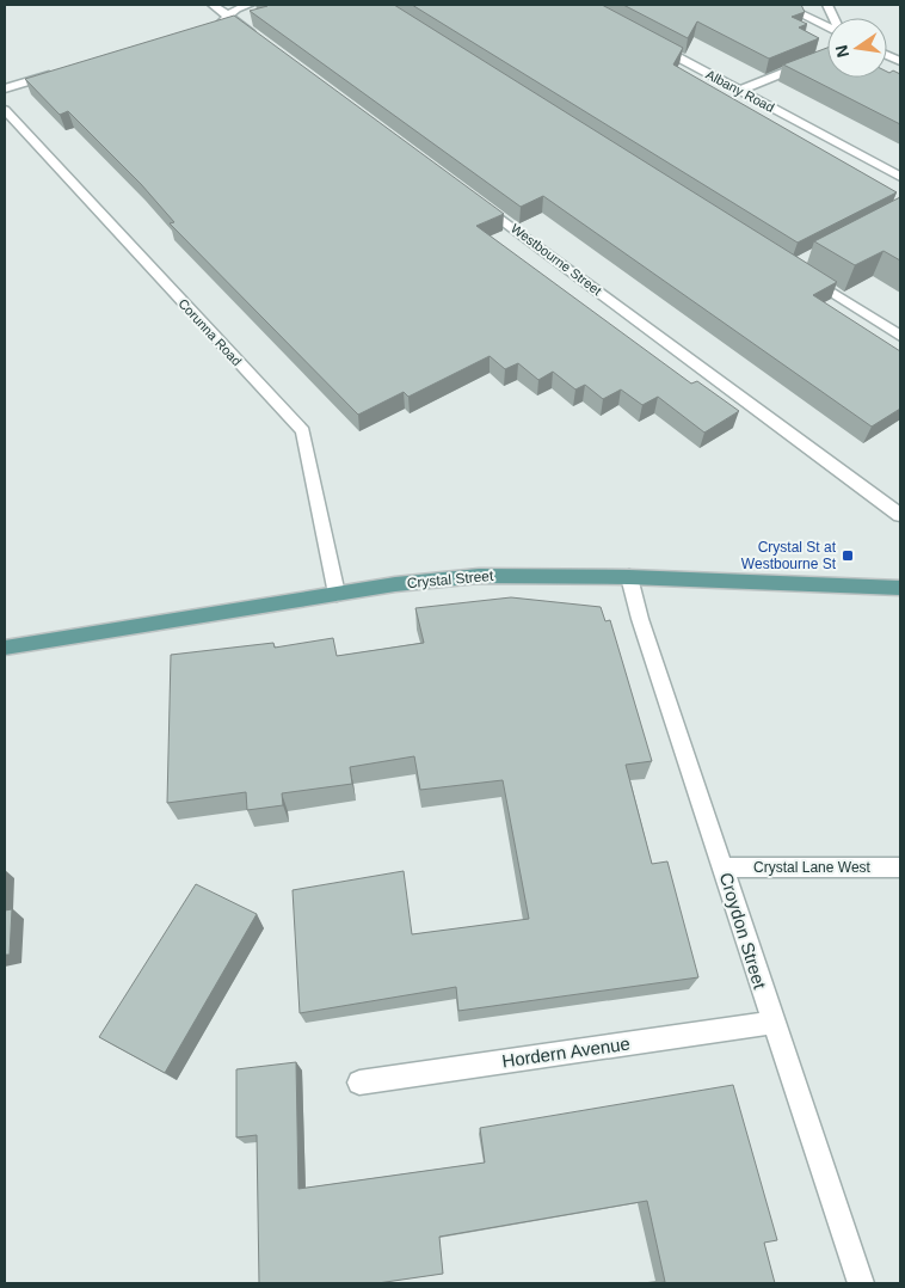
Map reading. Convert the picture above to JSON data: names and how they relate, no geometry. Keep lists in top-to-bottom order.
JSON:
{
  "streets": {
    "main road": ["Crystal Street"],
    "street": [
      "Albany Road",
      "Westbourne Street",
      "Corunna Road",
      "Crystal Lane West",
      "Croydon Street",
      "Hordern Avenue"
    ]
  },
  "crossings": [
    ["Corunna Road", "Crystal Street"],
    ["Crystal Street", "Croydon Street"],
    ["Crystal Lane West", "Croydon Street"],
    ["Croydon Street", "Hordern Avenue"]
  ],
  "places": {
    "transit": ["Crystal St at Westbourne St"]
  },
  "north": "left"
}
